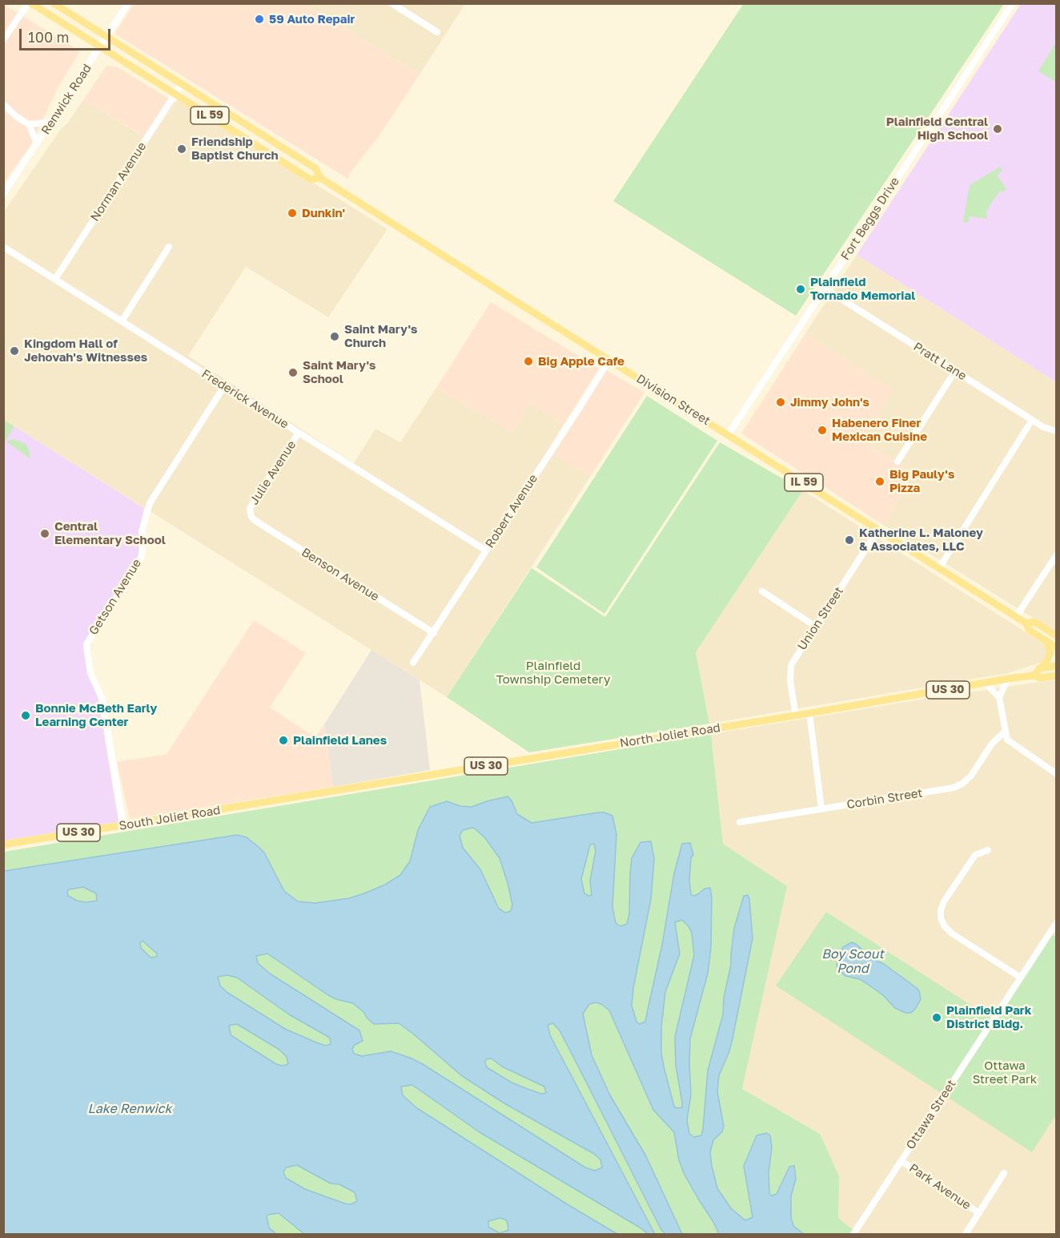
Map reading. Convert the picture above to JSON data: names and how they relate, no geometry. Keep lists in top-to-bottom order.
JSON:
{
  "streets": {
    "main road": [
      "IL 59",
      "Division Street",
      "US 30",
      "North Joliet Road",
      "South Joliet Road"
    ],
    "street": [
      "Renwick Road",
      "Norman Avenue",
      "Fort Beggs Drive",
      "Pratt Lane",
      "Frederick Avenue",
      "Julie Avenue",
      "Robert Avenue",
      "Benson Avenue",
      "Getson Avenue",
      "Union Street",
      "Corbin Street",
      "Ottawa Street",
      "Park Avenue"
    ]
  },
  "crossings": [
    ["Renwick Road", "IL 59"],
    ["Renwick Road", "Division Street"],
    ["IL 59", "Division Street"],
    ["Norman Avenue", "Frederick Avenue"],
    ["Norman Avenue", "Division Street"],
    ["Fort Beggs Drive", "Pratt Lane"],
    ["Fort Beggs Drive", "Division Street"],
    ["Frederick Avenue", "Julie Avenue"],
    ["Frederick Avenue", "Robert Avenue"],
    ["Frederick Avenue", "Getson Avenue"],
    ["Division Street", "Robert Avenue"],
    ["Division Street", "Union Street"],
    ["Julie Avenue", "Benson Avenue"],
    ["Robert Avenue", "Benson Avenue"],
    ["Getson Avenue", "South Joliet Road"],
    ["Union Street", "North Joliet Road"],
    ["North Joliet Road", "South Joliet Road"],
    ["Ottawa Street", "Park Avenue"]
  ],
  "water": ["Boy Scout Pond", "Lake Renwick"],
  "parks": ["Plainfield Township Cemetery", "Ottawa Street Park"],
  "places": [
    "59 Auto Repair",
    "Plainfield Central High School",
    "Friendship Baptist Church",
    "Dunkin'",
    "Plainfield Tornado Memorial",
    "Saint Mary's Church",
    "Kingdom Hall of Jehovah's Witnesses",
    "Big Apple Cafe",
    "Saint Mary's School",
    "Jimmy John's",
    "Habenero Finer Mexican Cuisine",
    "Big Pauly's Pizza",
    "Central Elementary School",
    "Katherine L. Maloney & Associates, LLC",
    "Bonnie McBeth Early Learning Center",
    "Plainfield Lanes",
    "Plainfield Park District Bldg."
  ],
  "scale_bar": "100 m"
}
